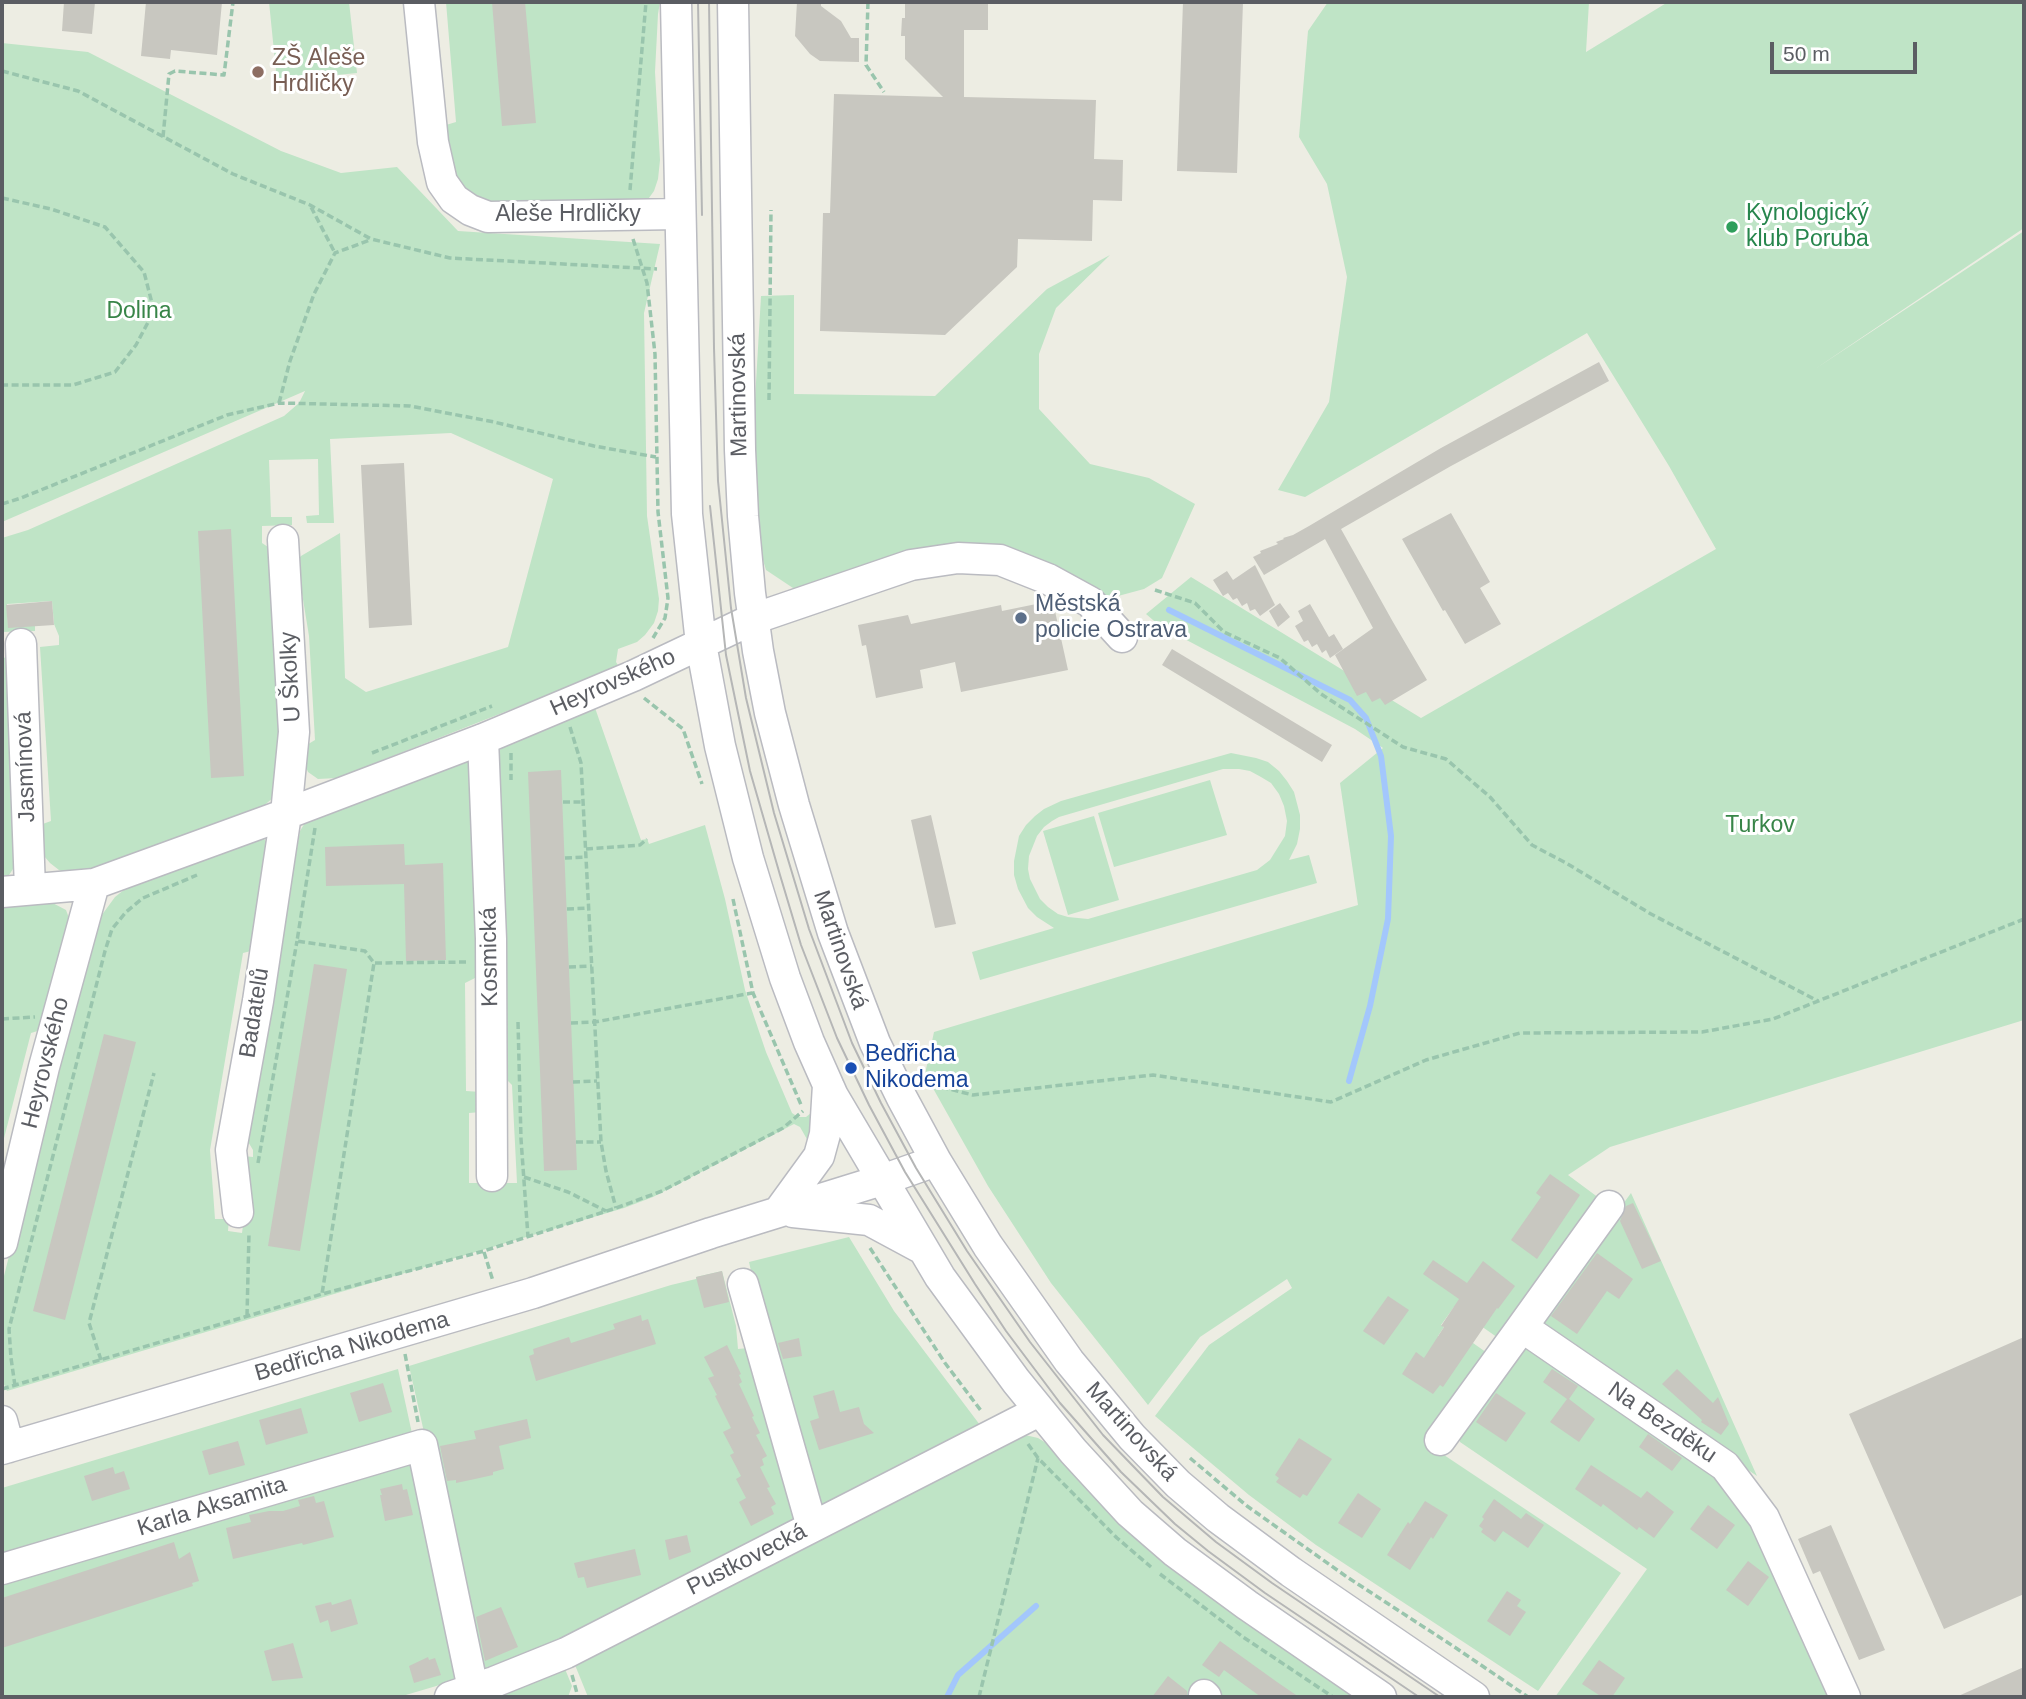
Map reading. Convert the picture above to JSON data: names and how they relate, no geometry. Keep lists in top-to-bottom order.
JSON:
{
  "streets": {
    "street": [
      "Aleše Hrdličky",
      "Martinovská",
      "U Školky",
      "Heyrovského",
      "Jasmínová",
      "Kosmická",
      "Badatelů",
      "Bedřicha Nikodema",
      "Na Bezděku",
      "Karla Aksamita",
      "Pustkovecká"
    ]
  },
  "crossings": [
    ["Martinovská", "Heyrovského"],
    ["Martinovská", "Bedřicha Nikodema"],
    ["U Školky", "Heyrovského"],
    ["U Školky", "Badatelů"],
    ["Heyrovského", "Jasmínová"],
    ["Heyrovského", "Kosmická"],
    ["Heyrovského", "Badatelů"]
  ],
  "parks": ["Dolina", "Turkov"],
  "places": [
    "ZŠ Aleše Hrdličky",
    "Kynologický klub Poruba",
    "Městská policie Ostrava",
    "Bedřicha Nikodema"
  ],
  "scale_bar": "50 m"
}
